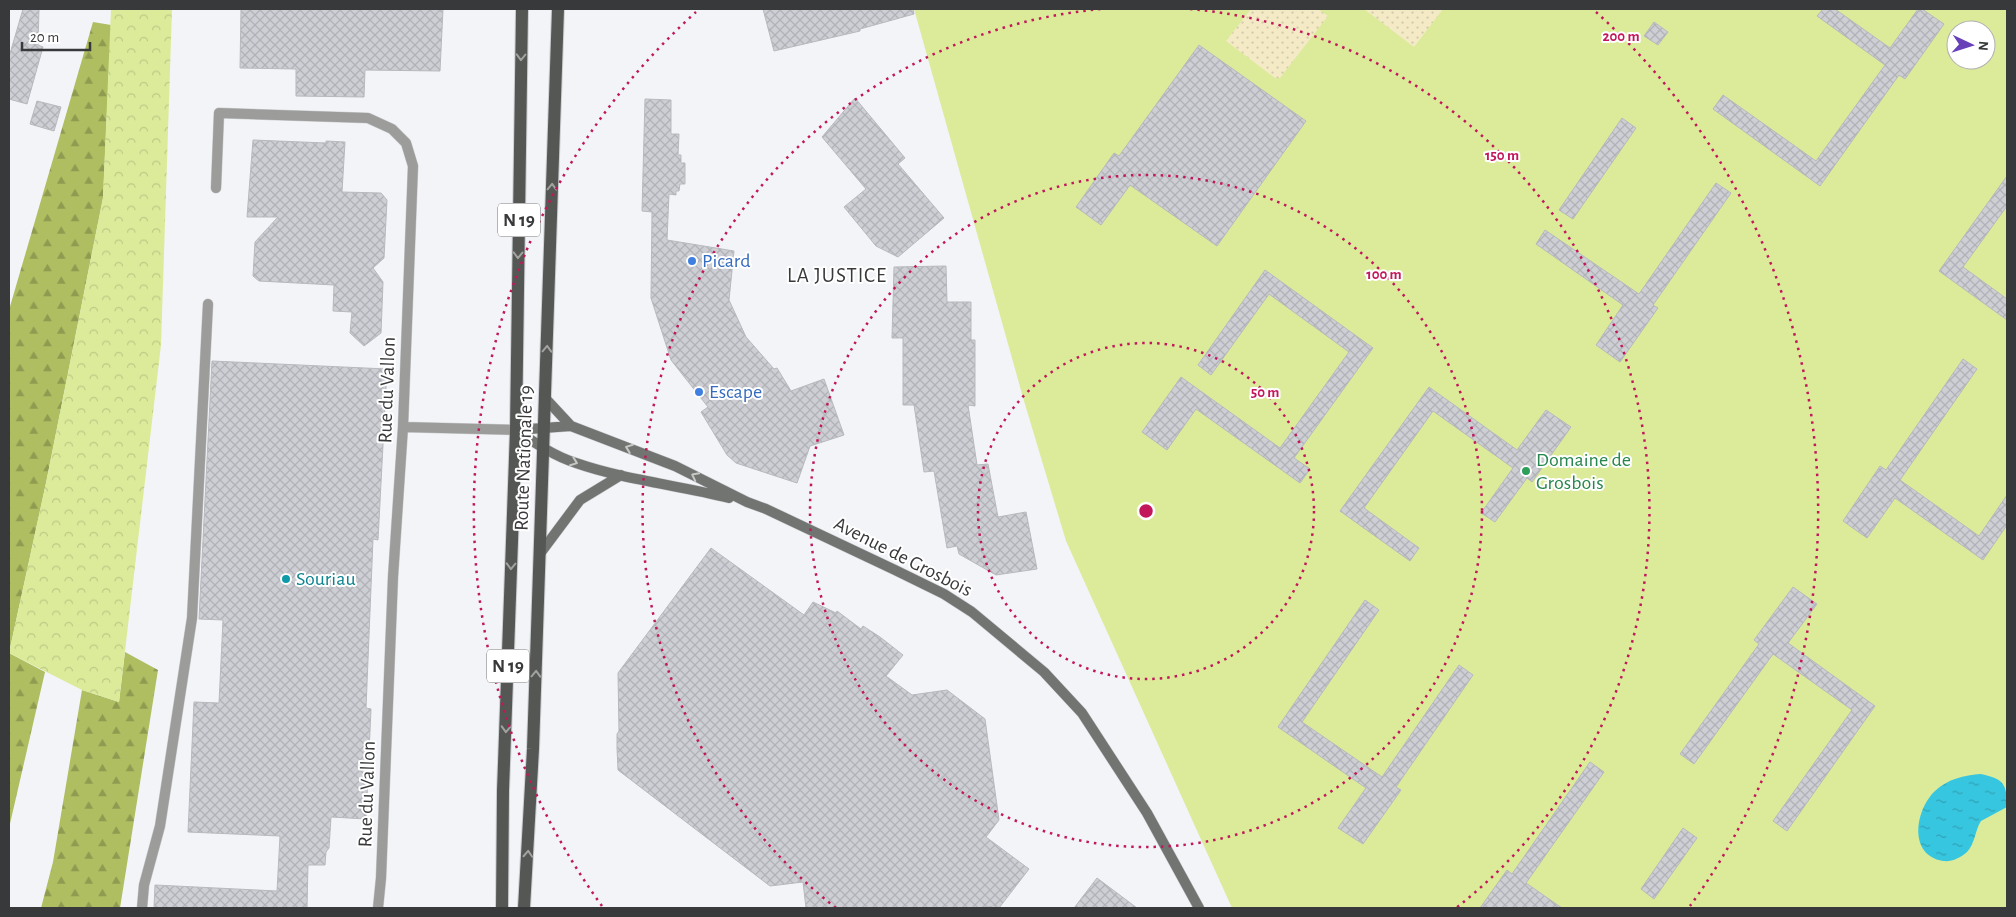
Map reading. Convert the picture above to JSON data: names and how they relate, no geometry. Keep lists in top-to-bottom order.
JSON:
{
  "streets": {
    "main road": ["N 19", "Route Nationale 19"],
    "street": ["Rue du Vallon", "Avenue de Grosbois"]
  },
  "crossings": [
    ["Route Nationale 19", "Avenue de Grosbois"]
  ],
  "districts": ["LA JUSTICE"],
  "places": [
    "Picard",
    "Escape",
    "Domaine de Grosbois",
    "Souriau"
  ],
  "scale_bar": "20 m",
  "north": "right",
  "rings": [
    "200 m",
    "150 m",
    "100 m",
    "50 m"
  ]
}
